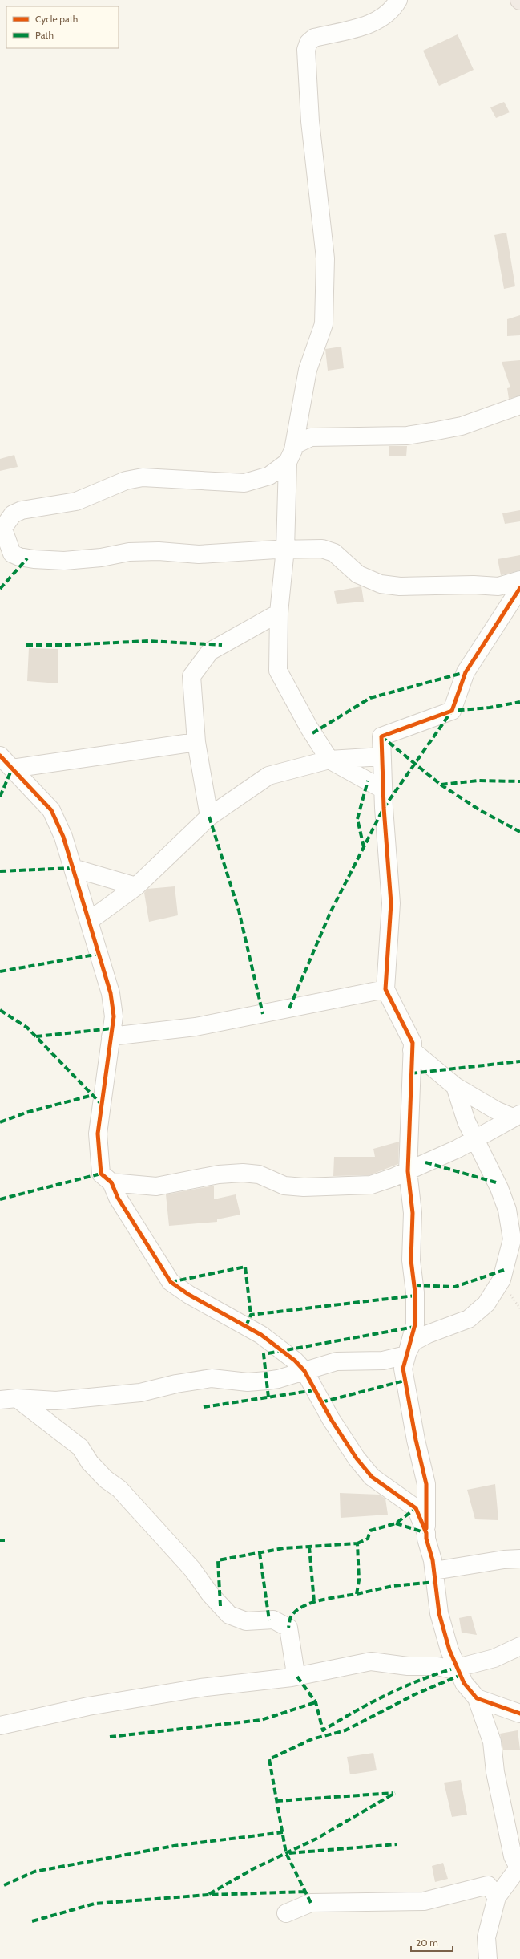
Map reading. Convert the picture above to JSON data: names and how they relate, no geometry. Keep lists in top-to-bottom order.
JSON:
{
  "legend": ["Cycle path", "Path"],
  "scale_bar": "20 m"
}
